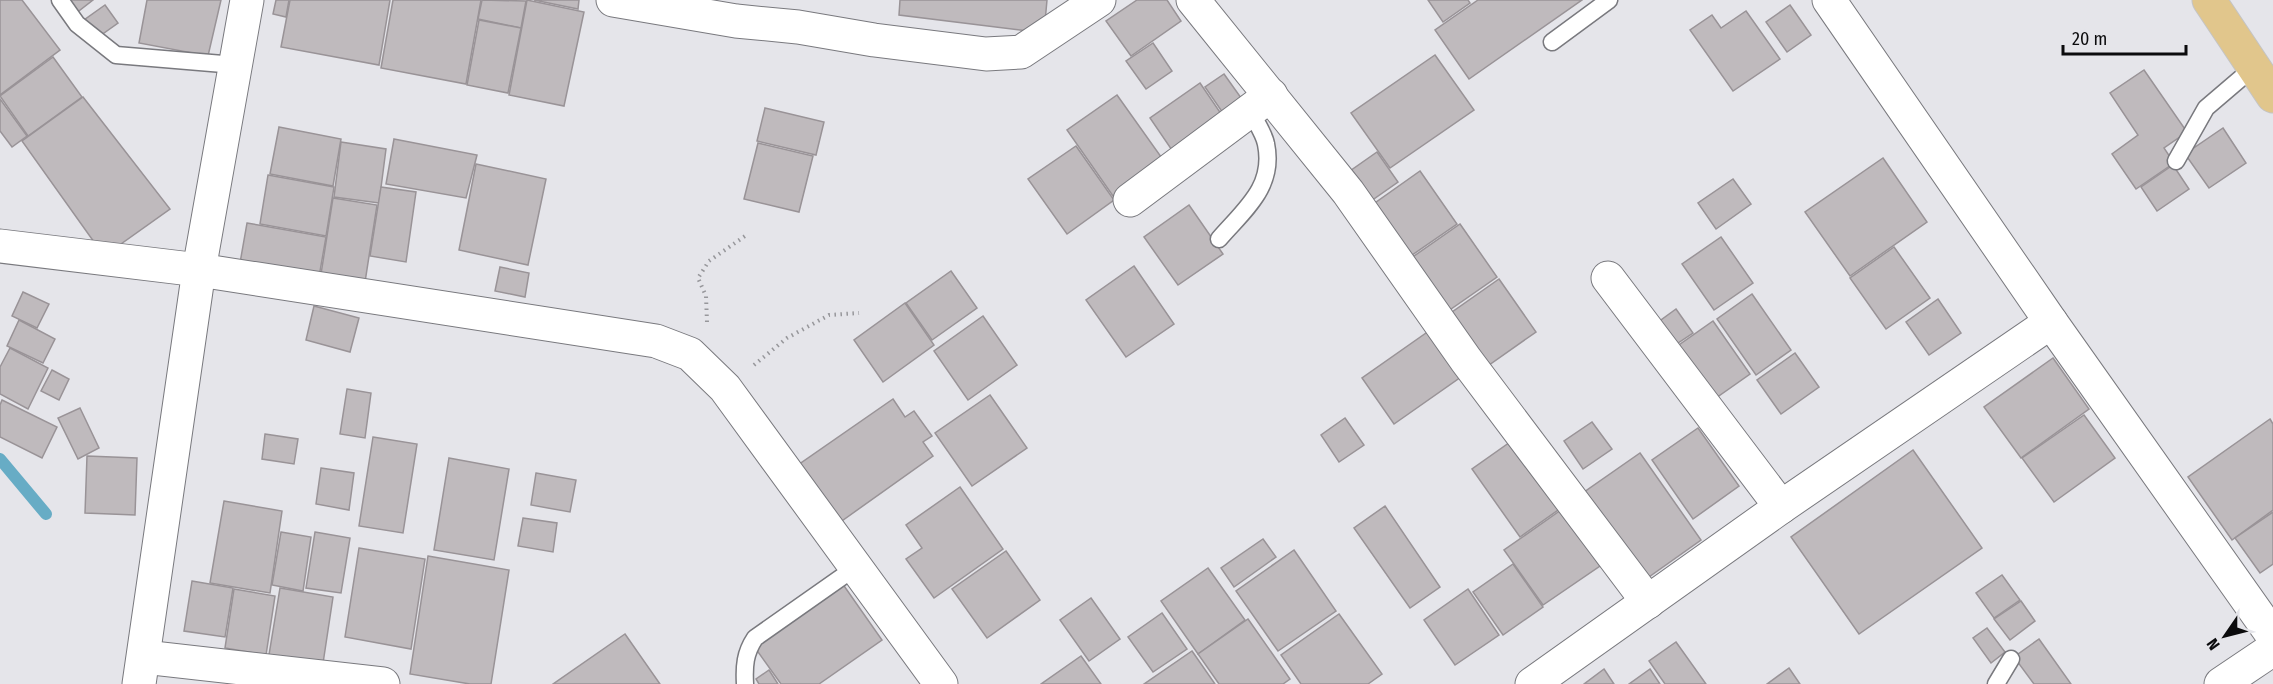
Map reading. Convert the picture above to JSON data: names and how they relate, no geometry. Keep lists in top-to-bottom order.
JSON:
{
  "scale_bar": "20 m",
  "north": "bottom left"
}
